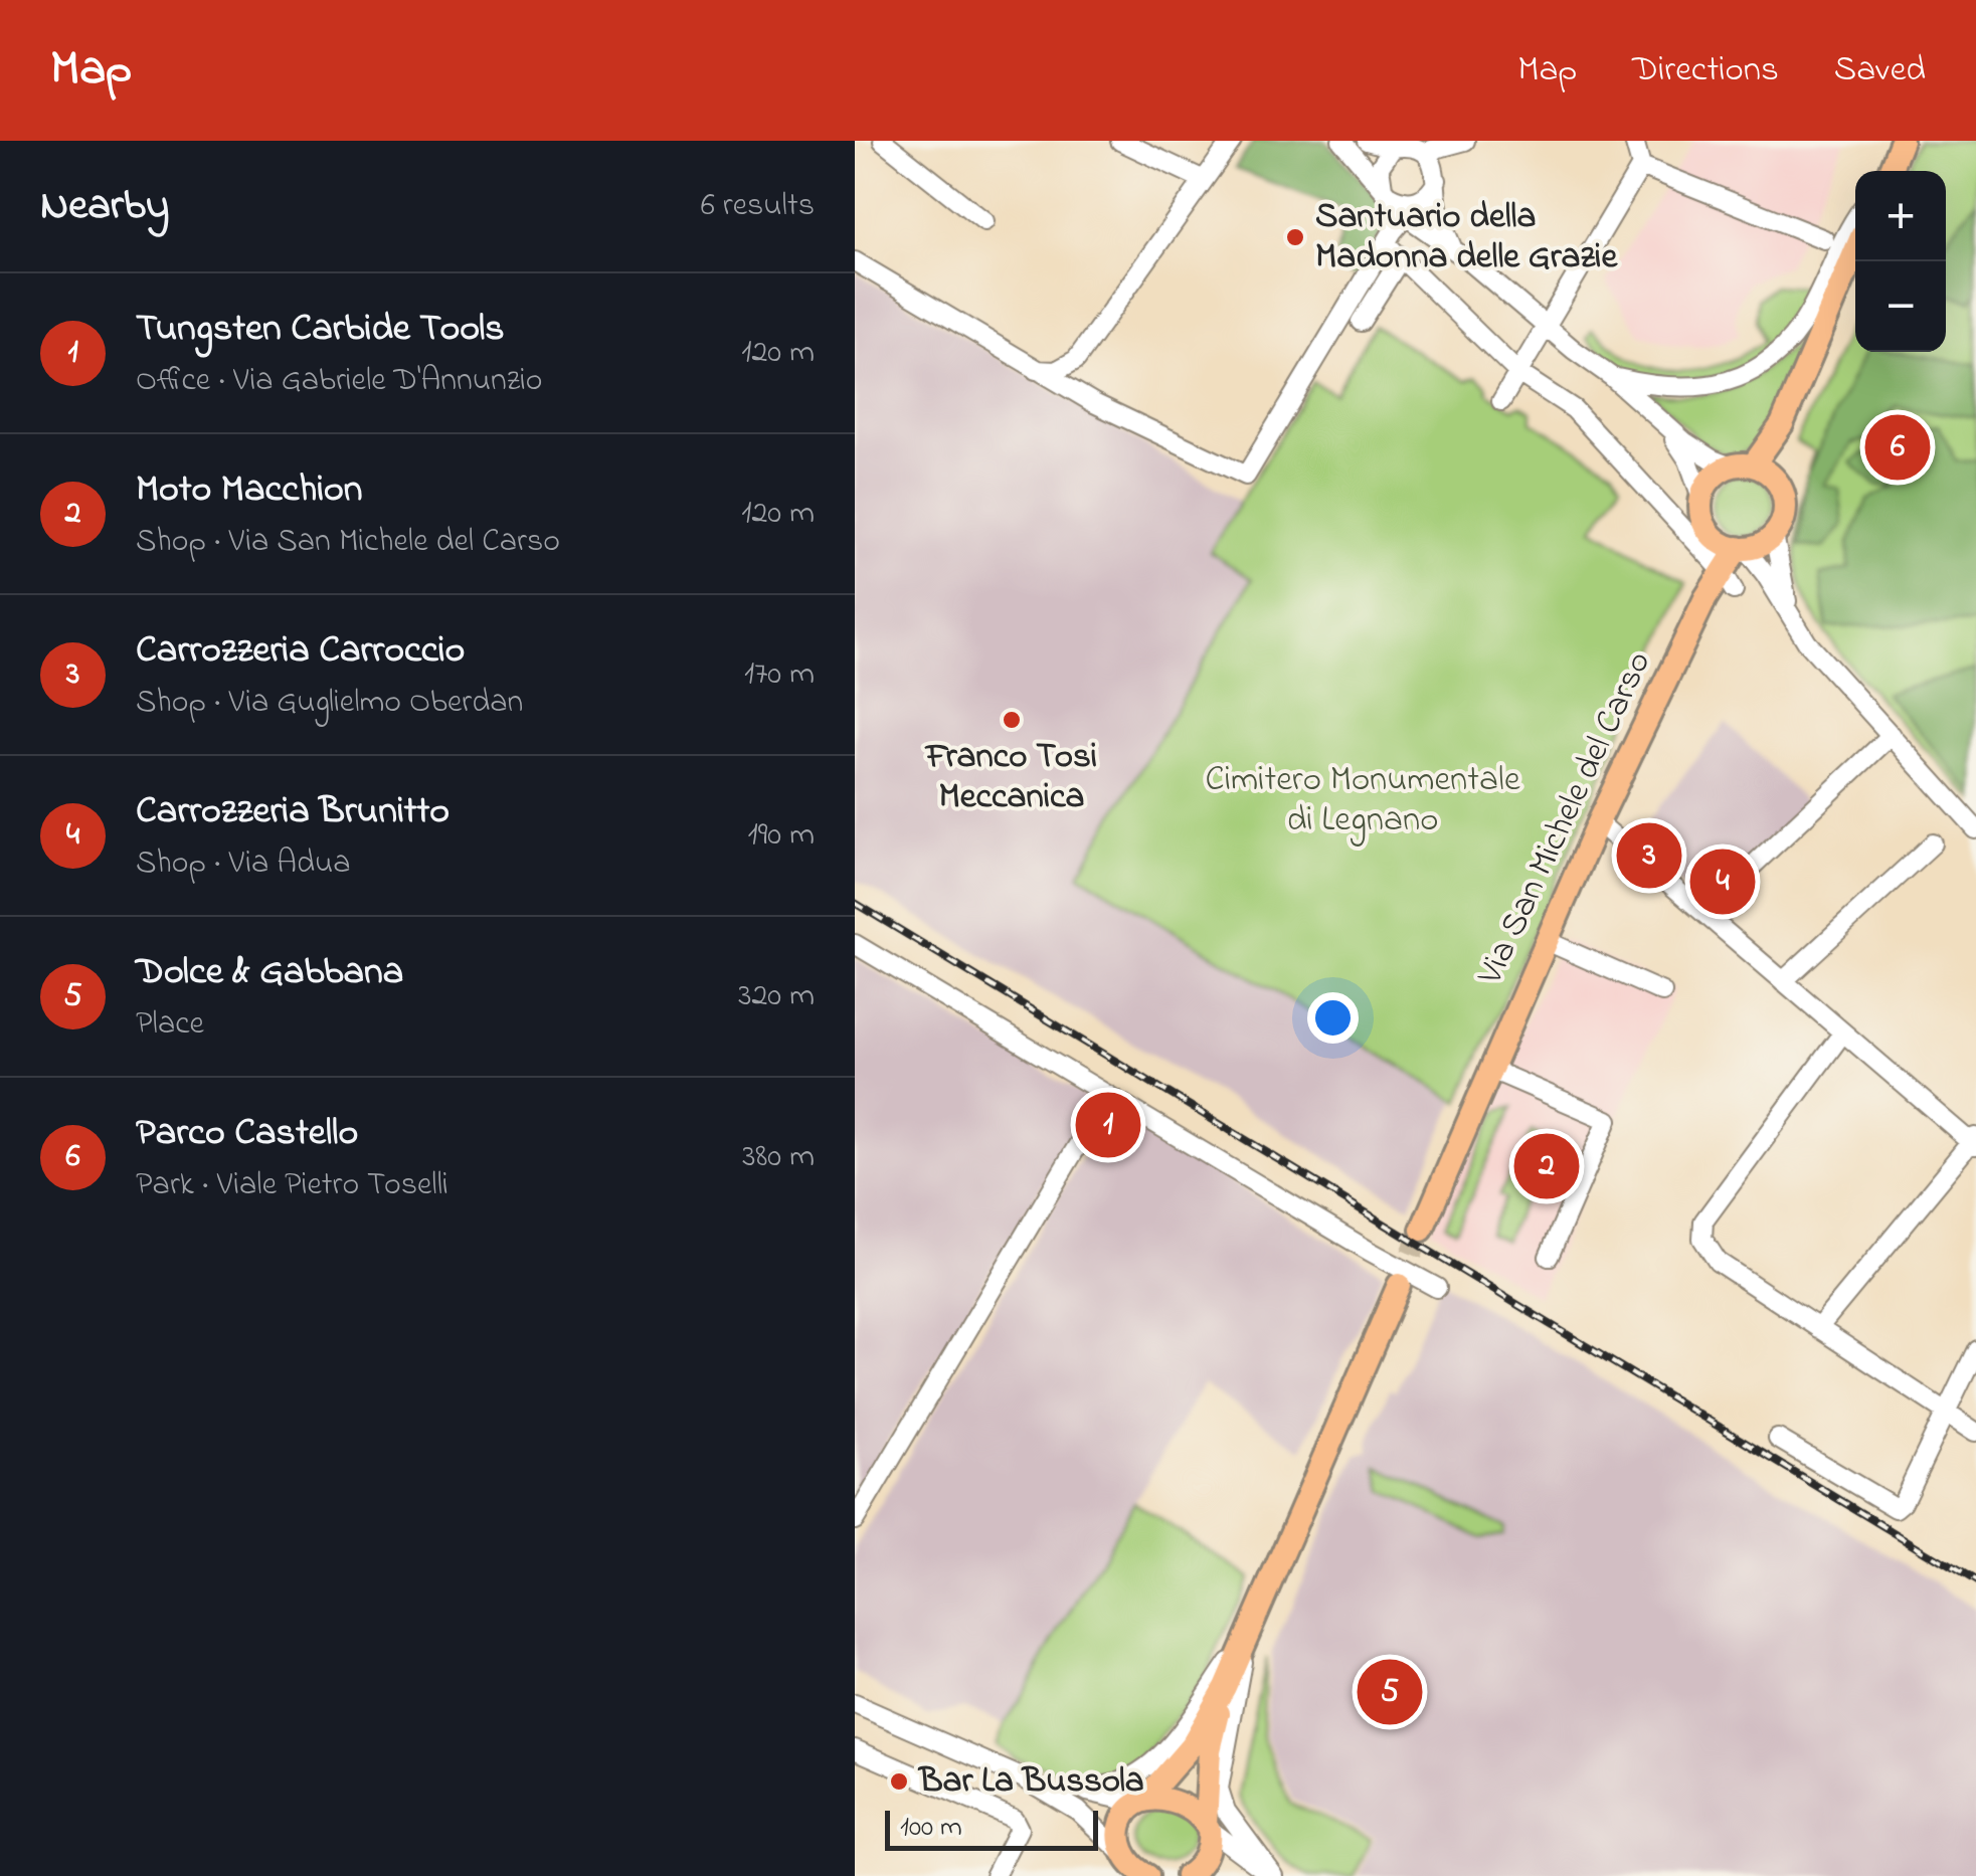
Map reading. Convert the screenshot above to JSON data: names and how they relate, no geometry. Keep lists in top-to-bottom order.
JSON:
{
  "streets": {
    "main road": ["Via San Michele del Carso"]
  },
  "parks": ["Cimitero Monumentale di Legnano"],
  "places": ["Santuario della Madonna delle Grazie", "Franco Tosi Meccanica", "Bar La Bussola"],
  "scale_bar": "100 m",
  "page": {
    "header": "Map",
    "nav": ["Map", "Directions", "Saved"],
    "heading": ["Nearby", "6 results"],
    "map_buttons": ["+", "−"],
    "list": [
      {
        "mark": "1",
        "name": "Tungsten Carbide Tools",
        "note": "Office · Via Gabriele D'Annunzio",
        "value": "120 m"
      },
      {
        "mark": "2",
        "name": "Moto Macchion",
        "note": "Shop · Via San Michele del Carso",
        "value": "120 m"
      },
      {
        "mark": "3",
        "name": "Carrozzeria Carroccio",
        "note": "Shop · Via Guglielmo Oberdan",
        "value": "170 m"
      },
      {
        "mark": "4",
        "name": "Carrozzeria Brunitto",
        "note": "Shop · Via Adua",
        "value": "190 m"
      },
      {
        "mark": "5",
        "name": "Dolce & Gabbana",
        "note": "Place",
        "value": "320 m"
      },
      {
        "mark": "6",
        "name": "Parco Castello",
        "note": "Park · Viale Pietro Toselli",
        "value": "380 m"
      }
    ],
    "pins": [
      "6",
      "3",
      "4",
      "1",
      "2",
      "5"
    ],
    "scale": "100 m"
  }
}
